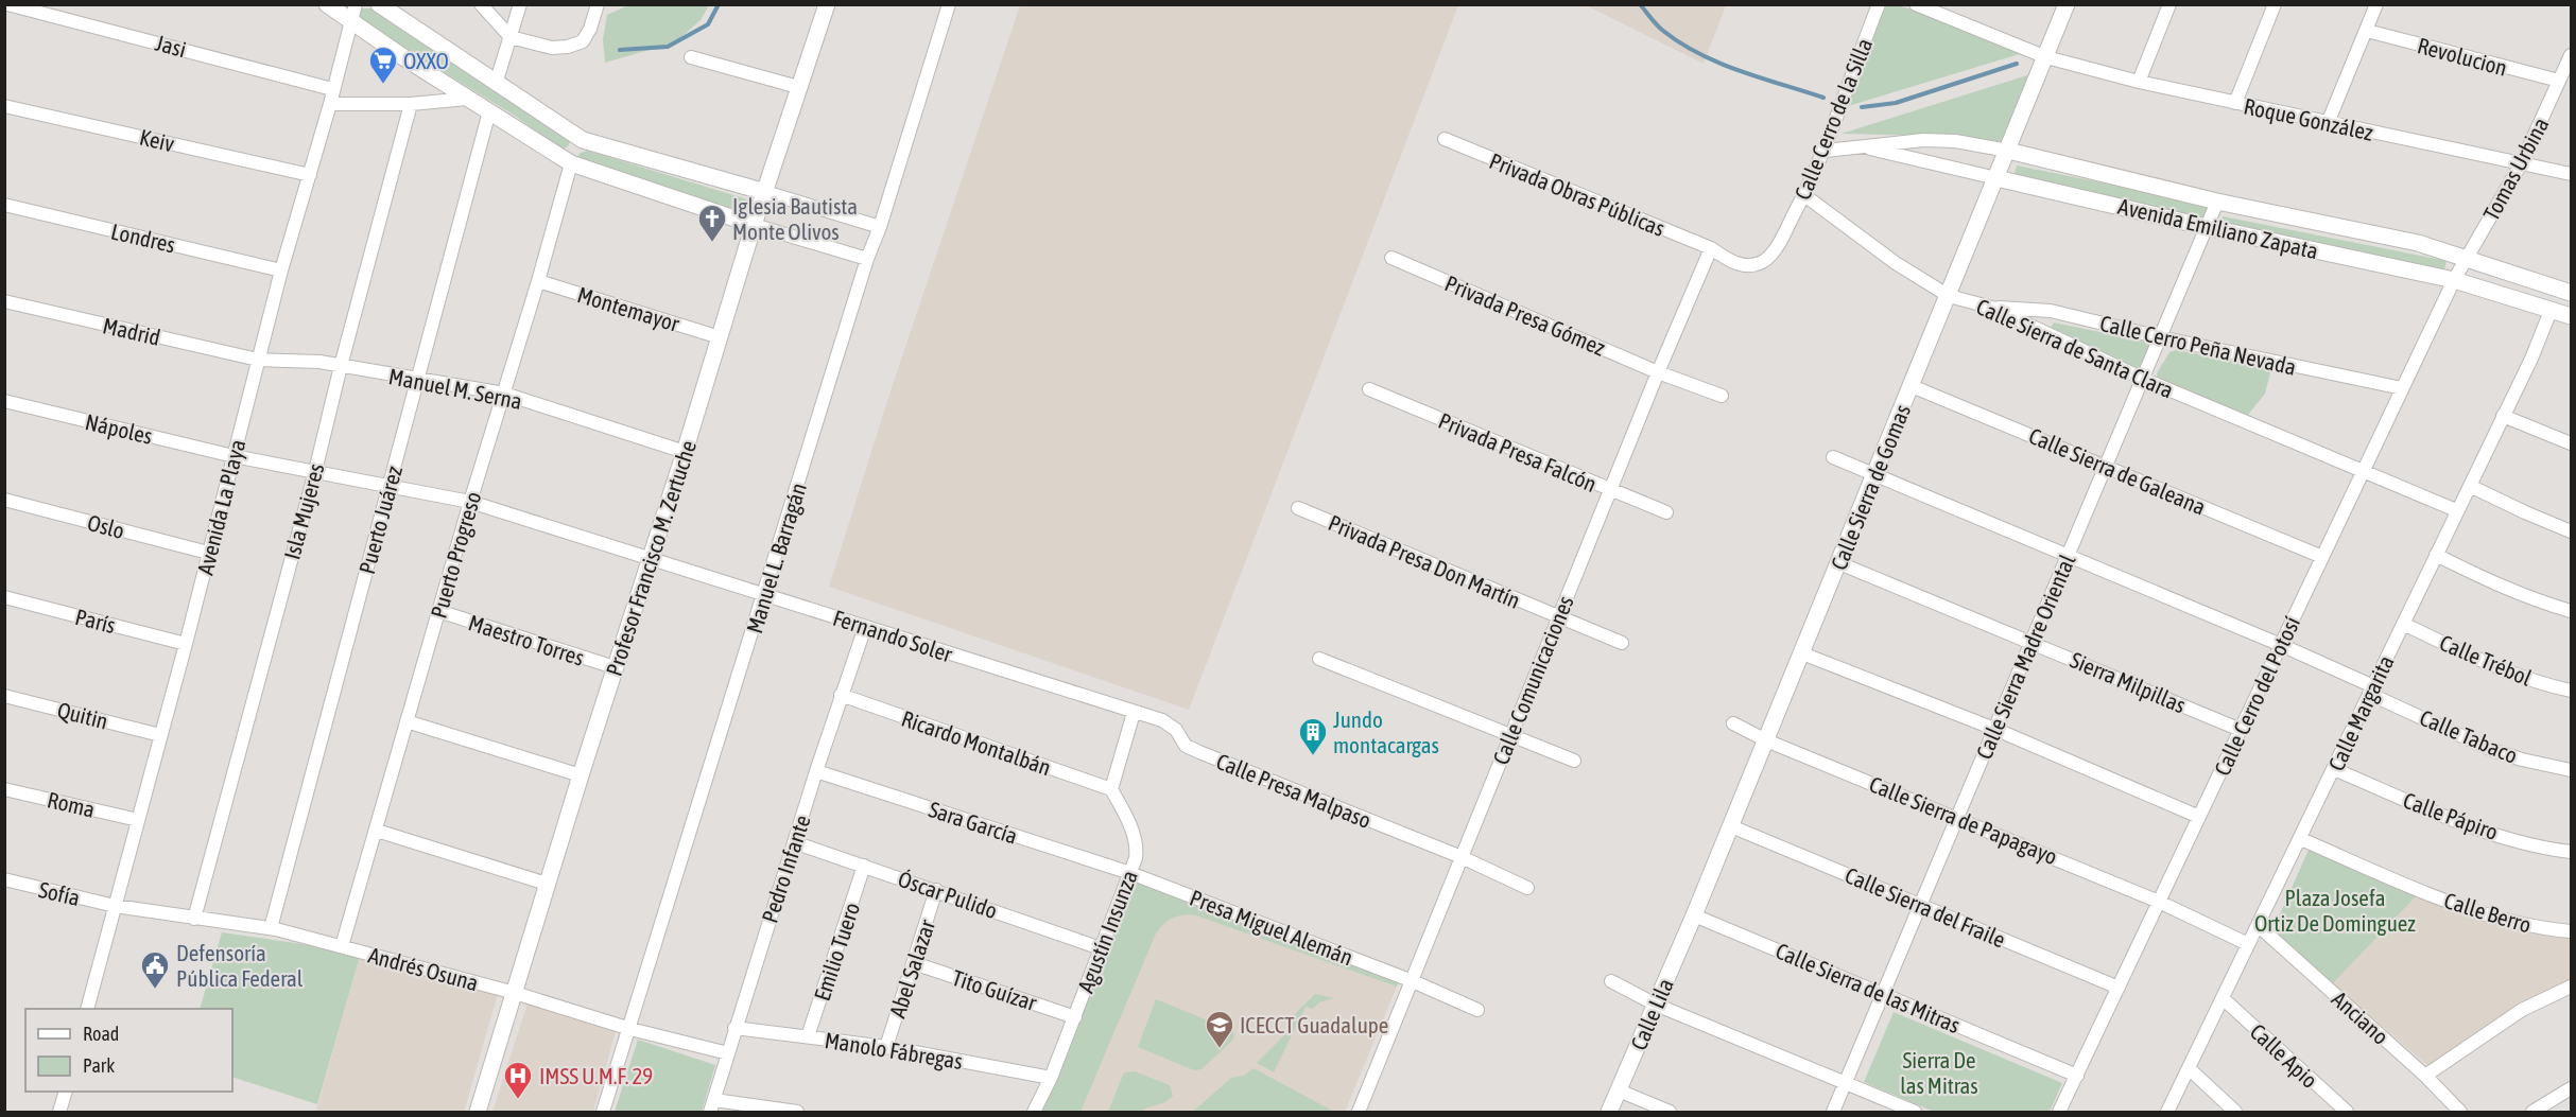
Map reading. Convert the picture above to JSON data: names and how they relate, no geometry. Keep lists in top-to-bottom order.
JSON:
{
  "streets": {
    "street": [
      "Jasi",
      "Revolucion",
      "Calle Cerro de la Silla",
      "Roque González",
      "Keiv",
      "Tomas Urbina",
      "Privada Obras Públicas",
      "Avenida Emiliano Zapata",
      "Londres",
      "Montemayor",
      "Privada Presa Gómez",
      "Madrid",
      "Calle Cerro Peña Nevada",
      "Calle Sierra de Santa Clara",
      "Manuel M. Serna",
      "Nápoles",
      "Privada Presa Falcón",
      "Calle Sierra de Galeana",
      "Calle Sierra de Gomas",
      "Avenida La Playa",
      "Isla Mujeres",
      "Puerto Juárez",
      "Oslo",
      "Puerto Progreso",
      "Profesor Francisco M. Zertuche",
      "Manuel L. Barragán",
      "Privada Presa Don Martín",
      "París",
      "Fernando Soler",
      "Maestro Torres",
      "Calle Sierra Madre Oriental",
      "Calle Trébol",
      "Calle Comunicaciones",
      "Sierra Milpillas",
      "Calle Cerro del Potosí",
      "Calle Margarita",
      "Quitin",
      "Calle Tabaco",
      "Ricardo Montalbán",
      "Calle Presa Malpaso",
      "Roma",
      "Calle Pápiro",
      "Calle Sierra de Papagayo",
      "Sara García",
      "Pedro Infante",
      "Sofía",
      "Óscar Pulido",
      "Calle Sierra del Fraile",
      "Calle Berro",
      "Presa Miguel Alemán",
      "Agustín Insunza",
      "Emilio Tuero",
      "Andrés Osuna",
      "Abel Salazar",
      "Calle Sierra de las Mitras",
      "Tito Guízar",
      "Calle Lila",
      "Anciano",
      "Manolo Fábregas",
      "Calle Apio"
    ]
  },
  "crossings": [
    ["Jasi", "Avenida La Playa"],
    ["Revolucion", "Tomas Urbina"],
    ["Calle Cerro de la Silla", "Privada Obras Públicas"],
    ["Calle Cerro de la Silla", "Avenida Emiliano Zapata"],
    ["Calle Cerro de la Silla", "Calle Sierra de Santa Clara"],
    ["Roque González", "Tomas Urbina"],
    ["Roque González", "Calle Sierra de Gomas"],
    ["Keiv", "Avenida La Playa"],
    ["Tomas Urbina", "Avenida Emiliano Zapata"],
    ["Tomas Urbina", "Calle Cerro del Potosí"],
    ["Privada Obras Públicas", "Calle Comunicaciones"],
    ["Avenida Emiliano Zapata", "Calle Sierra de Gomas"],
    ["Avenida Emiliano Zapata", "Calle Sierra Madre Oriental"],
    ["Avenida Emiliano Zapata", "Calle Cerro del Potosí"],
    ["Avenida Emiliano Zapata", "Calle Margarita"],
    ["Londres", "Avenida La Playa"],
    ["Montemayor", "Puerto Progreso"],
    ["Montemayor", "Profesor Francisco M. Zertuche"],
    ["Privada Presa Gómez", "Calle Comunicaciones"],
    ["Madrid", "Manuel M. Serna"],
    ["Madrid", "Avenida La Playa"],
    ["Calle Cerro Peña Nevada", "Calle Sierra de Santa Clara"],
    ["Calle Cerro Peña Nevada", "Calle Sierra Madre Oriental"],
    ["Calle Cerro Peña Nevada", "Calle Cerro del Potosí"],
    ["Calle Sierra de Santa Clara", "Calle Sierra de Gomas"],
    ["Calle Sierra de Santa Clara", "Calle Sierra Madre Oriental"],
    ["Calle Sierra de Santa Clara", "Calle Cerro del Potosí"],
    ["Calle Sierra de Santa Clara", "Calle Margarita"],
    ["Manuel M. Serna", "Avenida La Playa"],
    ["Manuel M. Serna", "Isla Mujeres"],
    ["Manuel M. Serna", "Puerto Juárez"],
    ["Manuel M. Serna", "Puerto Progreso"],
    ["Manuel M. Serna", "Profesor Francisco M. Zertuche"],
    ["Nápoles", "Avenida La Playa"],
    ["Nápoles", "Isla Mujeres"],
    ["Nápoles", "Puerto Juárez"],
    ["Nápoles", "Puerto Progreso"],
    ["Nápoles", "Fernando Soler"],
    ["Privada Presa Falcón", "Calle Comunicaciones"],
    ["Calle Sierra de Galeana", "Calle Sierra de Gomas"],
    ["Calle Sierra de Galeana", "Calle Sierra Madre Oriental"],
    ["Calle Sierra de Galeana", "Calle Cerro del Potosí"],
    ["Calle Sierra de Gomas", "Sierra Milpillas"],
    ["Calle Sierra de Gomas", "Calle Tabaco"],
    ["Calle Sierra de Gomas", "Calle Sierra de Papagayo"],
    ["Calle Sierra de Gomas", "Calle Sierra del Fraile"],
    ["Calle Sierra de Gomas", "Calle Sierra de las Mitras"],
    ["Calle Sierra de Gomas", "Calle Lila"],
    ["Avenida La Playa", "Oslo"],
    ["Avenida La Playa", "París"],
    ["Avenida La Playa", "Quitin"],
    ["Avenida La Playa", "Roma"],
    ["Avenida La Playa", "Sofía"],
    ["Avenida La Playa", "Andrés Osuna"],
    ["Isla Mujeres", "Andrés Osuna"],
    ["Puerto Juárez", "Andrés Osuna"],
    ["Puerto Progreso", "Fernando Soler"],
    ["Puerto Progreso", "Maestro Torres"],
    ["Puerto Progreso", "Andrés Osuna"],
    ["Profesor Francisco M. Zertuche", "Fernando Soler"],
    ["Profesor Francisco M. Zertuche", "Maestro Torres"],
    ["Profesor Francisco M. Zertuche", "Andrés Osuna"],
    ["Manuel L. Barragán", "Fernando Soler"],
    ["Manuel L. Barragán", "Andrés Osuna"],
    ["Privada Presa Don Martín", "Calle Comunicaciones"],
    ["Fernando Soler", "Calle Presa Malpaso"],
    ["Fernando Soler", "Pedro Infante"],
    ["Calle Sierra Madre Oriental", "Sierra Milpillas"],
    ["Calle Sierra Madre Oriental", "Calle Tabaco"],
    ["Calle Sierra Madre Oriental", "Calle Sierra de Papagayo"],
    ["Calle Sierra Madre Oriental", "Calle Sierra del Fraile"],
    ["Calle Sierra Madre Oriental", "Calle Sierra de las Mitras"],
    ["Calle Trébol", "Calle Margarita"],
    ["Calle Comunicaciones", "Calle Presa Malpaso"],
    ["Calle Comunicaciones", "Presa Miguel Alemán"],
    ["Sierra Milpillas", "Calle Cerro del Potosí"],
    ["Calle Cerro del Potosí", "Calle Tabaco"],
    ["Calle Cerro del Potosí", "Calle Sierra de Papagayo"],
    ["Calle Cerro del Potosí", "Calle Sierra del Fraile"],
    ["Calle Cerro del Potosí", "Calle Sierra de las Mitras"],
    ["Calle Margarita", "Calle Tabaco"],
    ["Calle Margarita", "Calle Pápiro"],
    ["Calle Margarita", "Calle Sierra de Papagayo"],
    ["Calle Margarita", "Calle Berro"],
    ["Calle Margarita", "Anciano"],
    ["Calle Margarita", "Calle Apio"],
    ["Ricardo Montalbán", "Pedro Infante"],
    ["Ricardo Montalbán", "Agustín Insunza"],
    ["Sara García", "Pedro Infante"],
    ["Sara García", "Presa Miguel Alemán"],
    ["Sara García", "Agustín Insunza"],
    ["Pedro Infante", "Óscar Pulido"],
    ["Pedro Infante", "Andrés Osuna"],
    ["Pedro Infante", "Manolo Fábregas"],
    ["Sofía", "Andrés Osuna"],
    ["Óscar Pulido", "Agustín Insunza"],
    ["Óscar Pulido", "Emilio Tuero"],
    ["Óscar Pulido", "Abel Salazar"],
    ["Presa Miguel Alemán", "Agustín Insunza"],
    ["Agustín Insunza", "Tito Guízar"],
    ["Agustín Insunza", "Manolo Fábregas"],
    ["Emilio Tuero", "Manolo Fábregas"],
    ["Abel Salazar", "Tito Guízar"],
    ["Abel Salazar", "Manolo Fábregas"],
    ["Calle Sierra de las Mitras", "Calle Lila"]
  ],
  "parks": ["Plaza Josefa Ortiz De Dominguez", "Sierra De las Mitras"],
  "places": {
    "supermarket": ["OXXO"],
    "church": ["Iglesia Bautista Monte Olivos"],
    "building": ["Jundo montacargas"],
    "public building": ["Defensoría Pública Federal"],
    "school or university": ["ICECCT Guadalupe"],
    "hospital": ["IMSS U.M.F. 29"]
  },
  "legend": ["Road", "Park"]
}
